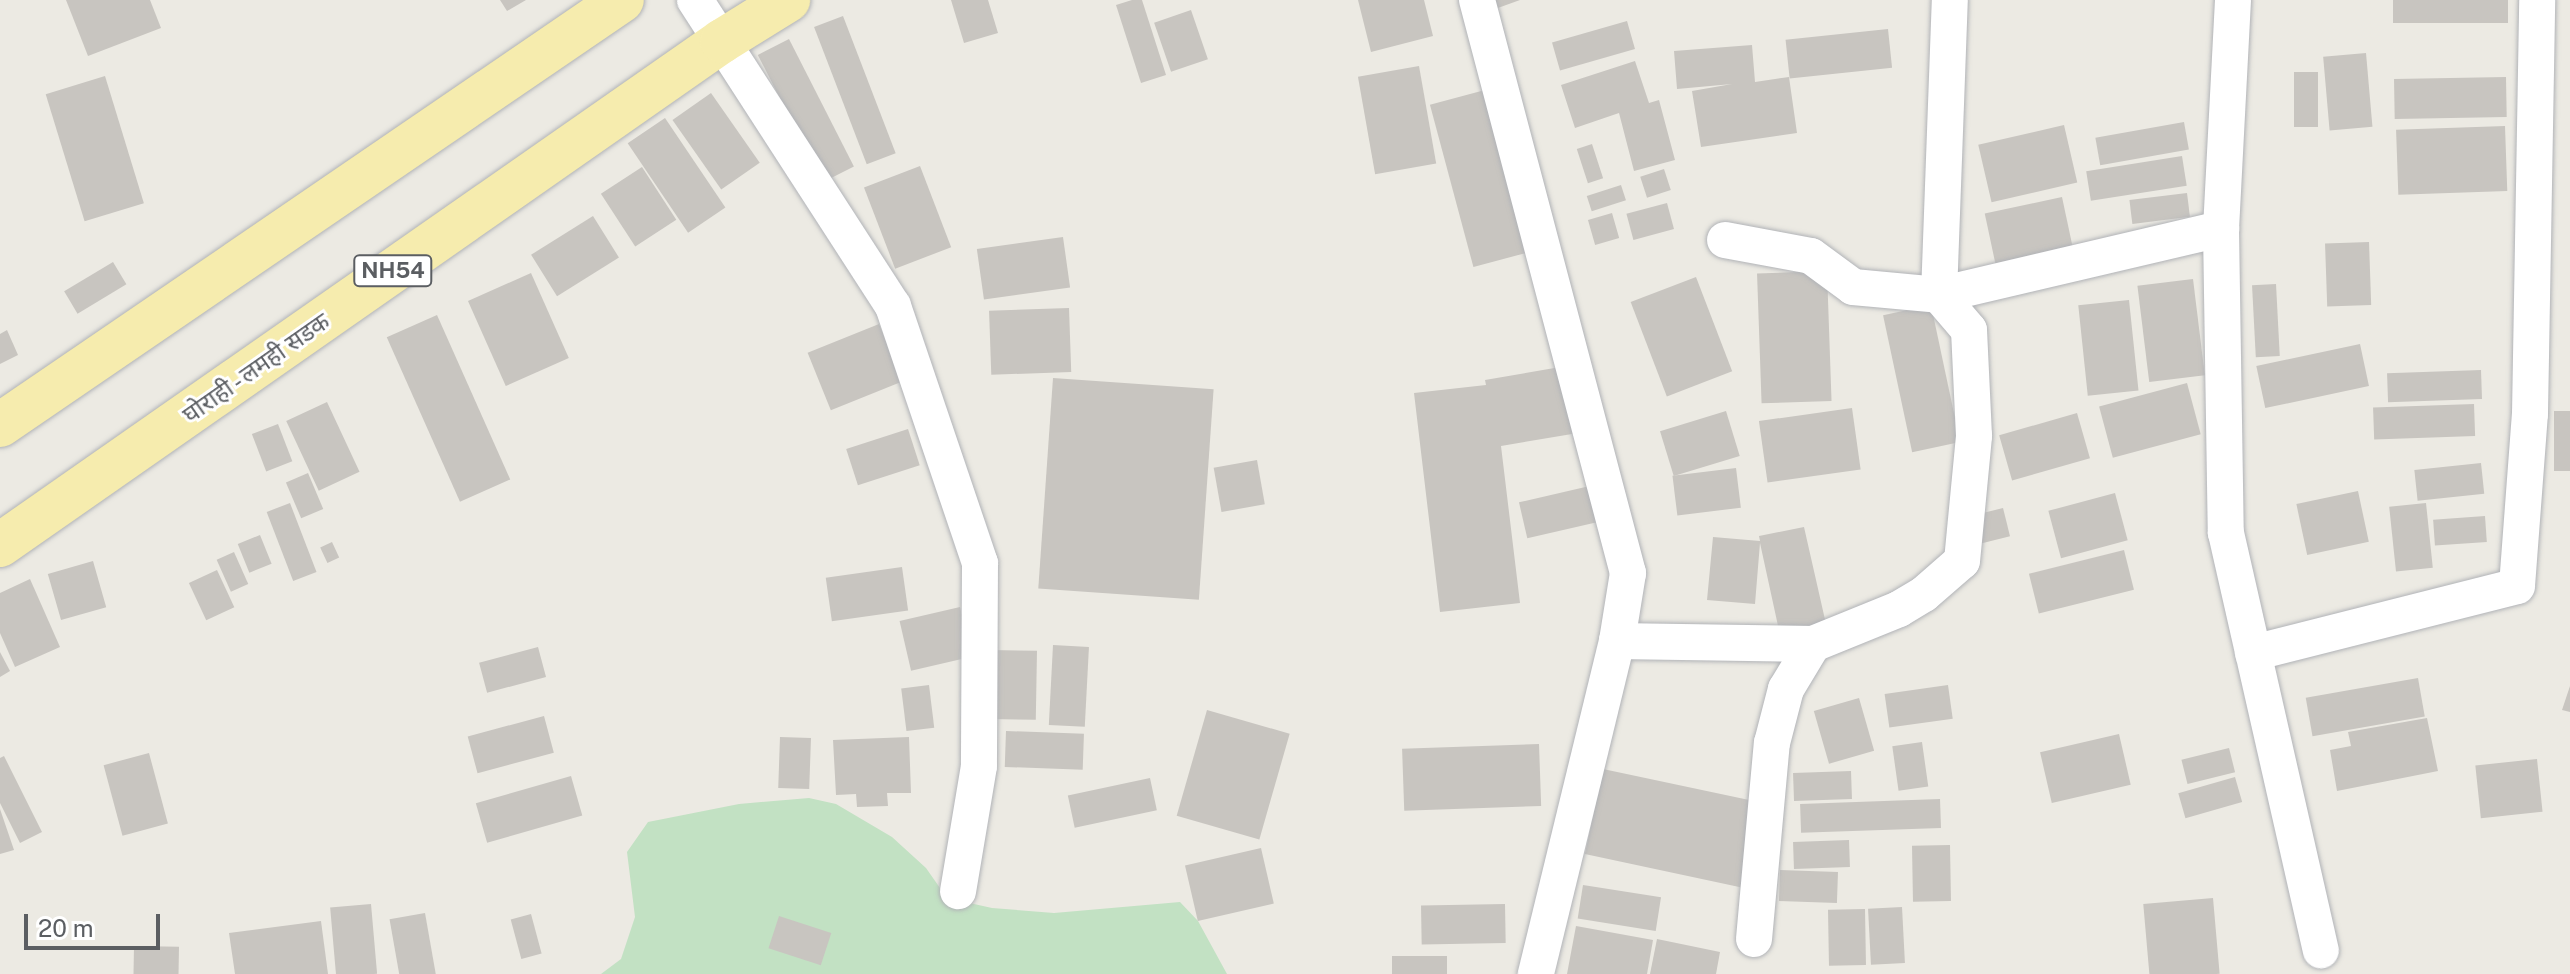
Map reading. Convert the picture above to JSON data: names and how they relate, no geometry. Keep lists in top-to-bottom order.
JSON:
{
  "streets": {
    "main road": ["NH54", "घोराही - लमही सडक"]
  },
  "scale_bar": "20 m"
}
